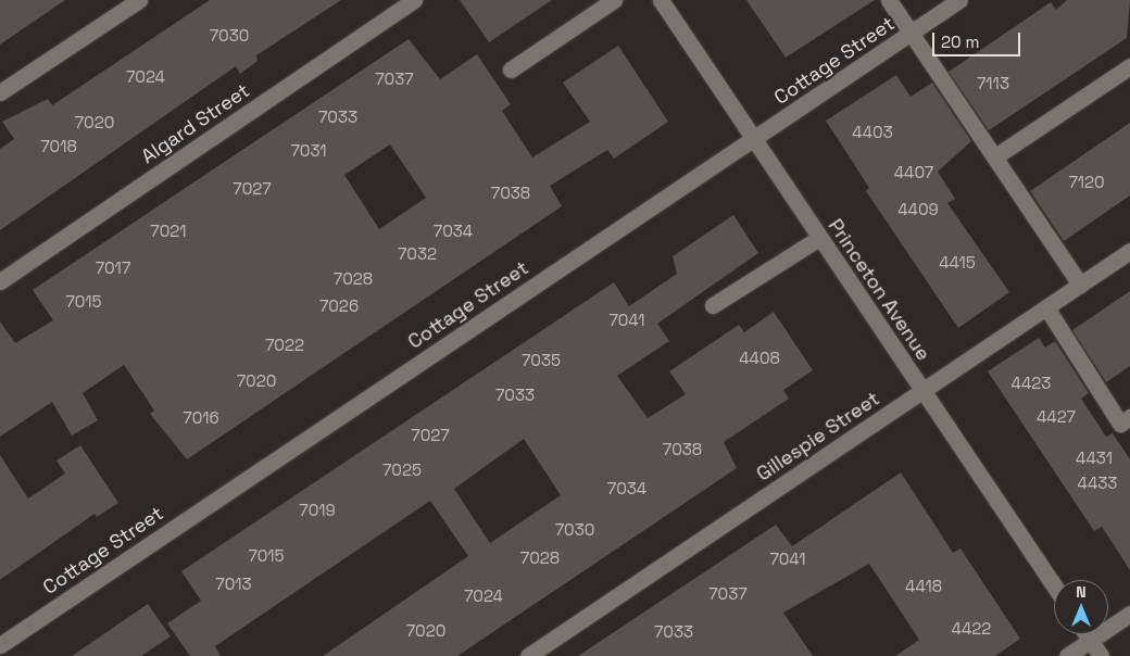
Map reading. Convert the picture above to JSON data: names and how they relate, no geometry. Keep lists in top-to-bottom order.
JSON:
{
  "streets": {
    "street": [
      "Cottage Street",
      "Algard Street",
      "Princeton Avenue",
      "Gillespie Street"
    ]
  },
  "crossings": [
    ["Cottage Street", "Princeton Avenue"],
    ["Princeton Avenue", "Gillespie Street"]
  ],
  "house_numbers": [
    "7030",
    "7024",
    "7037",
    "7113",
    "7033",
    "7020",
    "4403",
    "7018",
    "7031",
    "4407",
    "7120",
    "7027",
    "7038",
    "4409",
    "7021",
    "7034",
    "7032",
    "4415",
    "7017",
    "7028",
    "7015",
    "7026",
    "7041",
    "7022",
    "4408",
    "7035",
    "7020",
    "4423",
    "7033",
    "4427",
    "7016",
    "7027",
    "7038",
    "4431",
    "7025",
    "4433",
    "7034",
    "7019",
    "7030",
    "7015",
    "7028",
    "7041",
    "7013",
    "4418",
    "7037",
    "7024",
    "4422",
    "7020",
    "7033"
  ],
  "scale_bar": "20 m",
  "north": "top"
}
